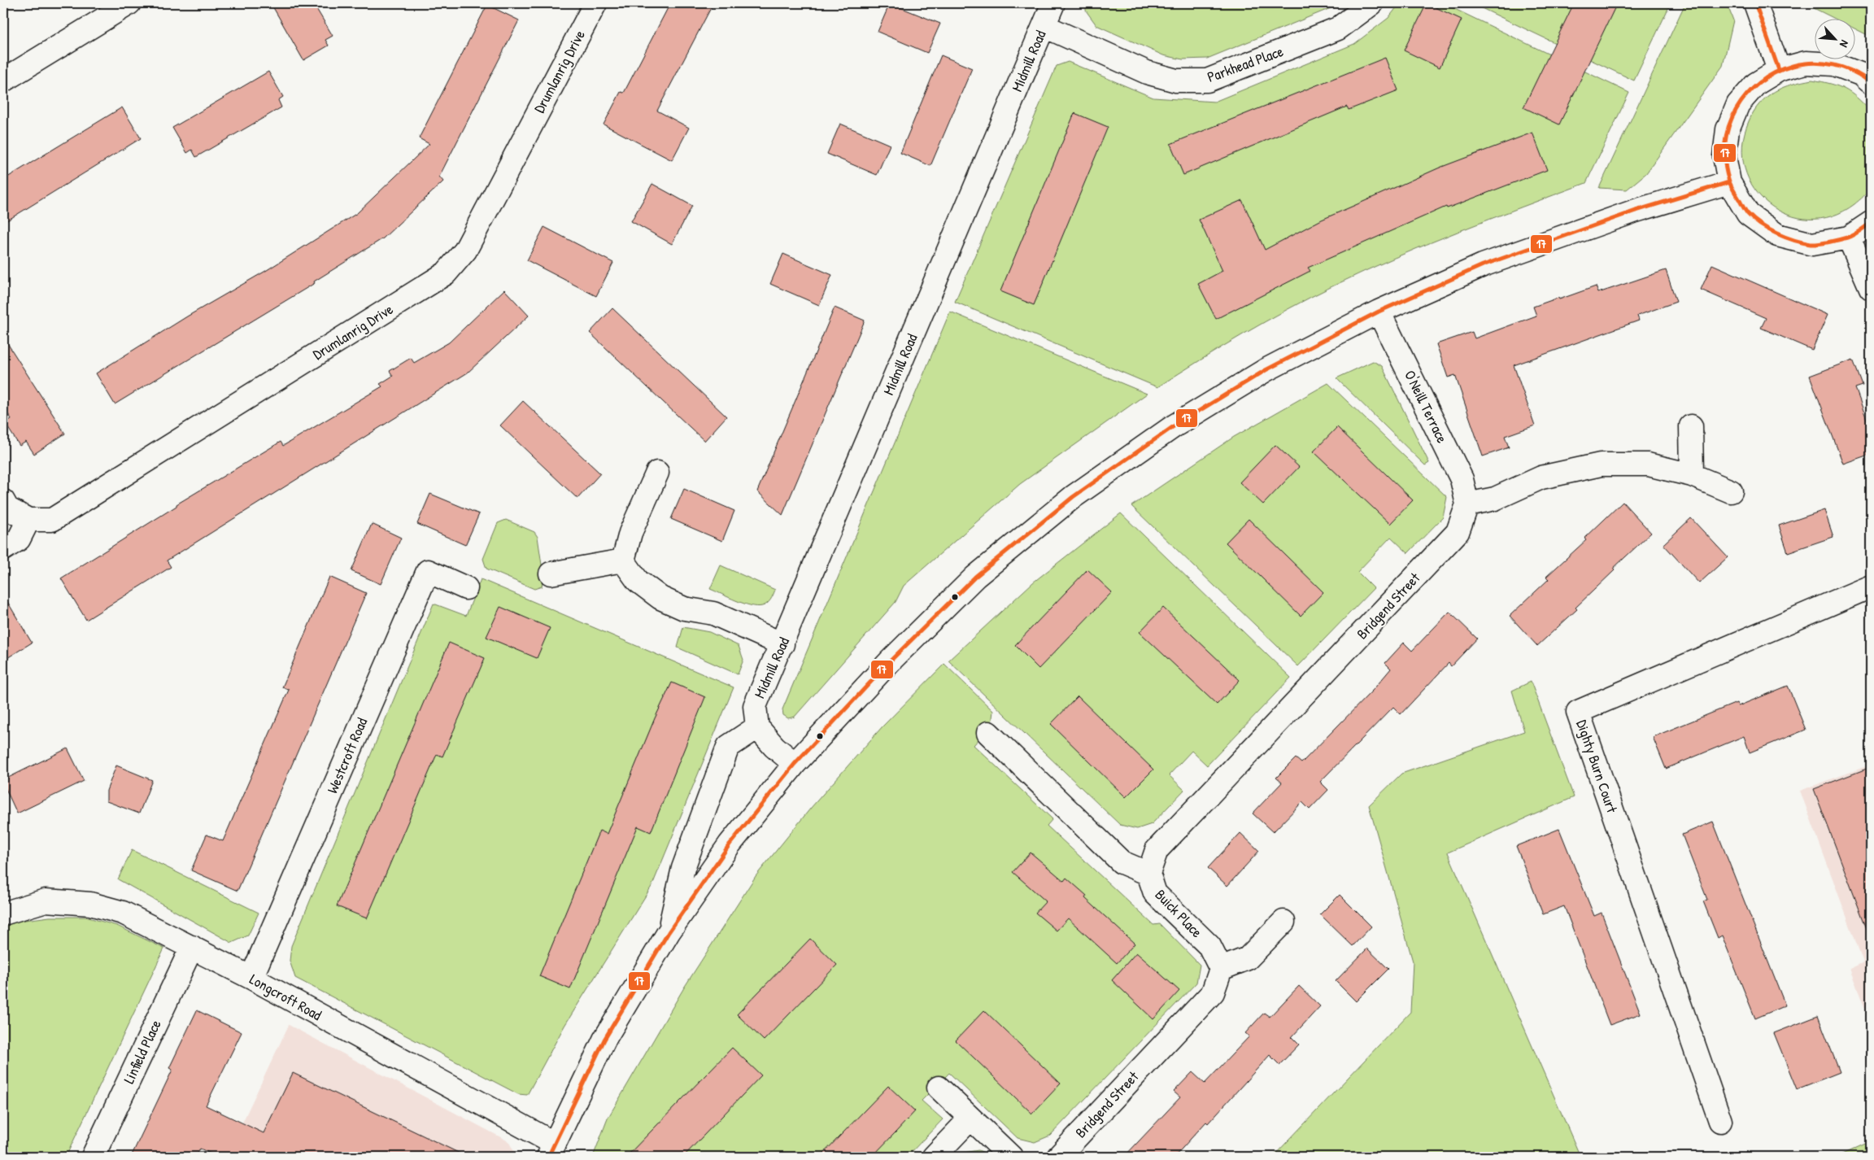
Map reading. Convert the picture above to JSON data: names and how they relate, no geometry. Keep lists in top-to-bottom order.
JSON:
{
  "streets": {
    "street": [
      "Midmill Road",
      "Parkhead Place",
      "Drumlanrig Drive",
      "O'Neill Terrace",
      "Bridgend Street",
      "Westcroft Road",
      "Dighty Burn Court",
      "Buick Place",
      "Longcroft Road",
      "Linfield Place"
    ]
  },
  "crossings": [
    ["Midmill Road", "Parkhead Place"],
    ["O'Neill Terrace", "Bridgend Street"],
    ["Bridgend Street", "Buick Place"],
    ["Westcroft Road", "Longcroft Road"],
    ["Longcroft Road", "Linfield Place"]
  ],
  "lines": ["transit line 17"],
  "north": "bottom right"
}
